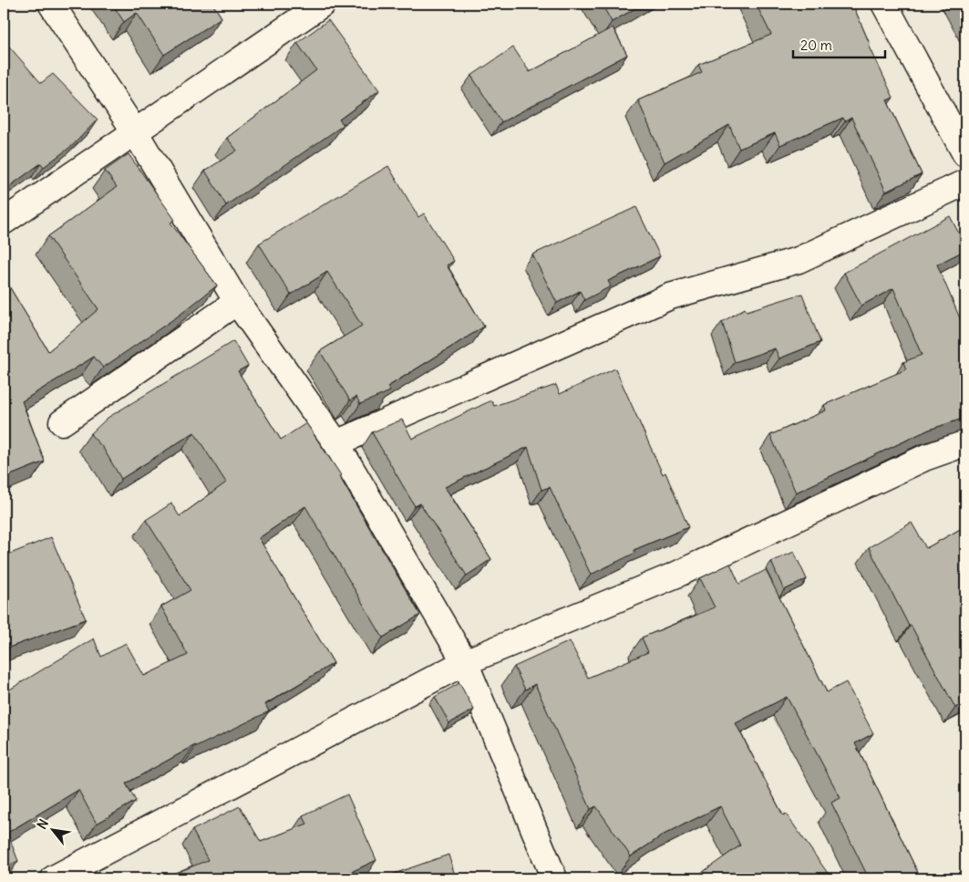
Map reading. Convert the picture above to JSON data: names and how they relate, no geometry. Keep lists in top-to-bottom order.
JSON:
{
  "scale_bar": "20 m",
  "north": "top left"
}
